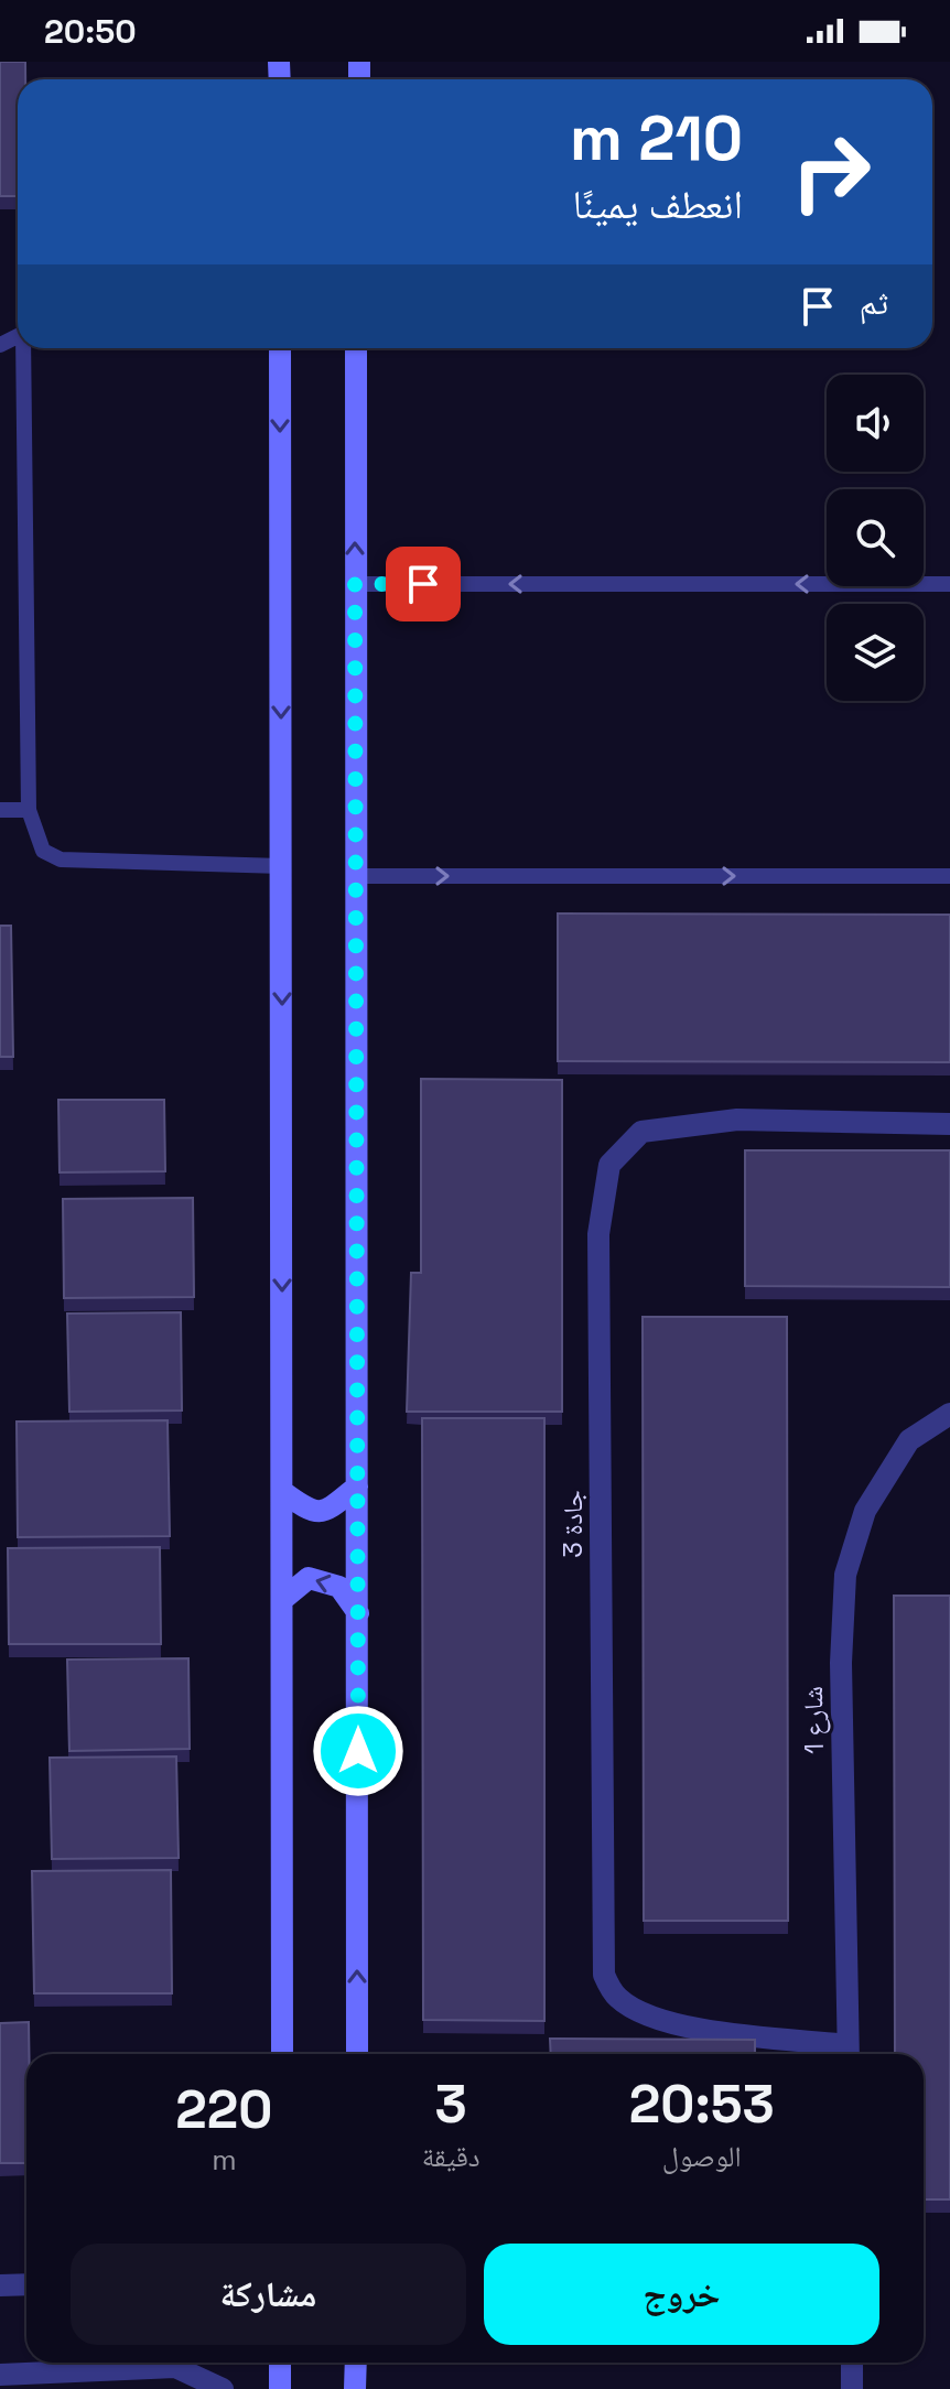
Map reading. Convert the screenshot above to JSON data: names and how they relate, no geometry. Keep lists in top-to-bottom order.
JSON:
{
  "streets": {
    "street": ["جادة 3", "شارع 1"]
  },
  "crossings": [
    ["جادة 3", "شارع 1"]
  ],
  "page": {
    "status": "20:50",
    "turn": ["210 m", "انعطف يمينًا"],
    "then": "ثم",
    "eta": [
      "20:53",
      "الوصول",
      "3",
      "دقيقة",
      "220",
      "m"
    ],
    "buttons": ["خروج", "مشاركة"]
  }
}
